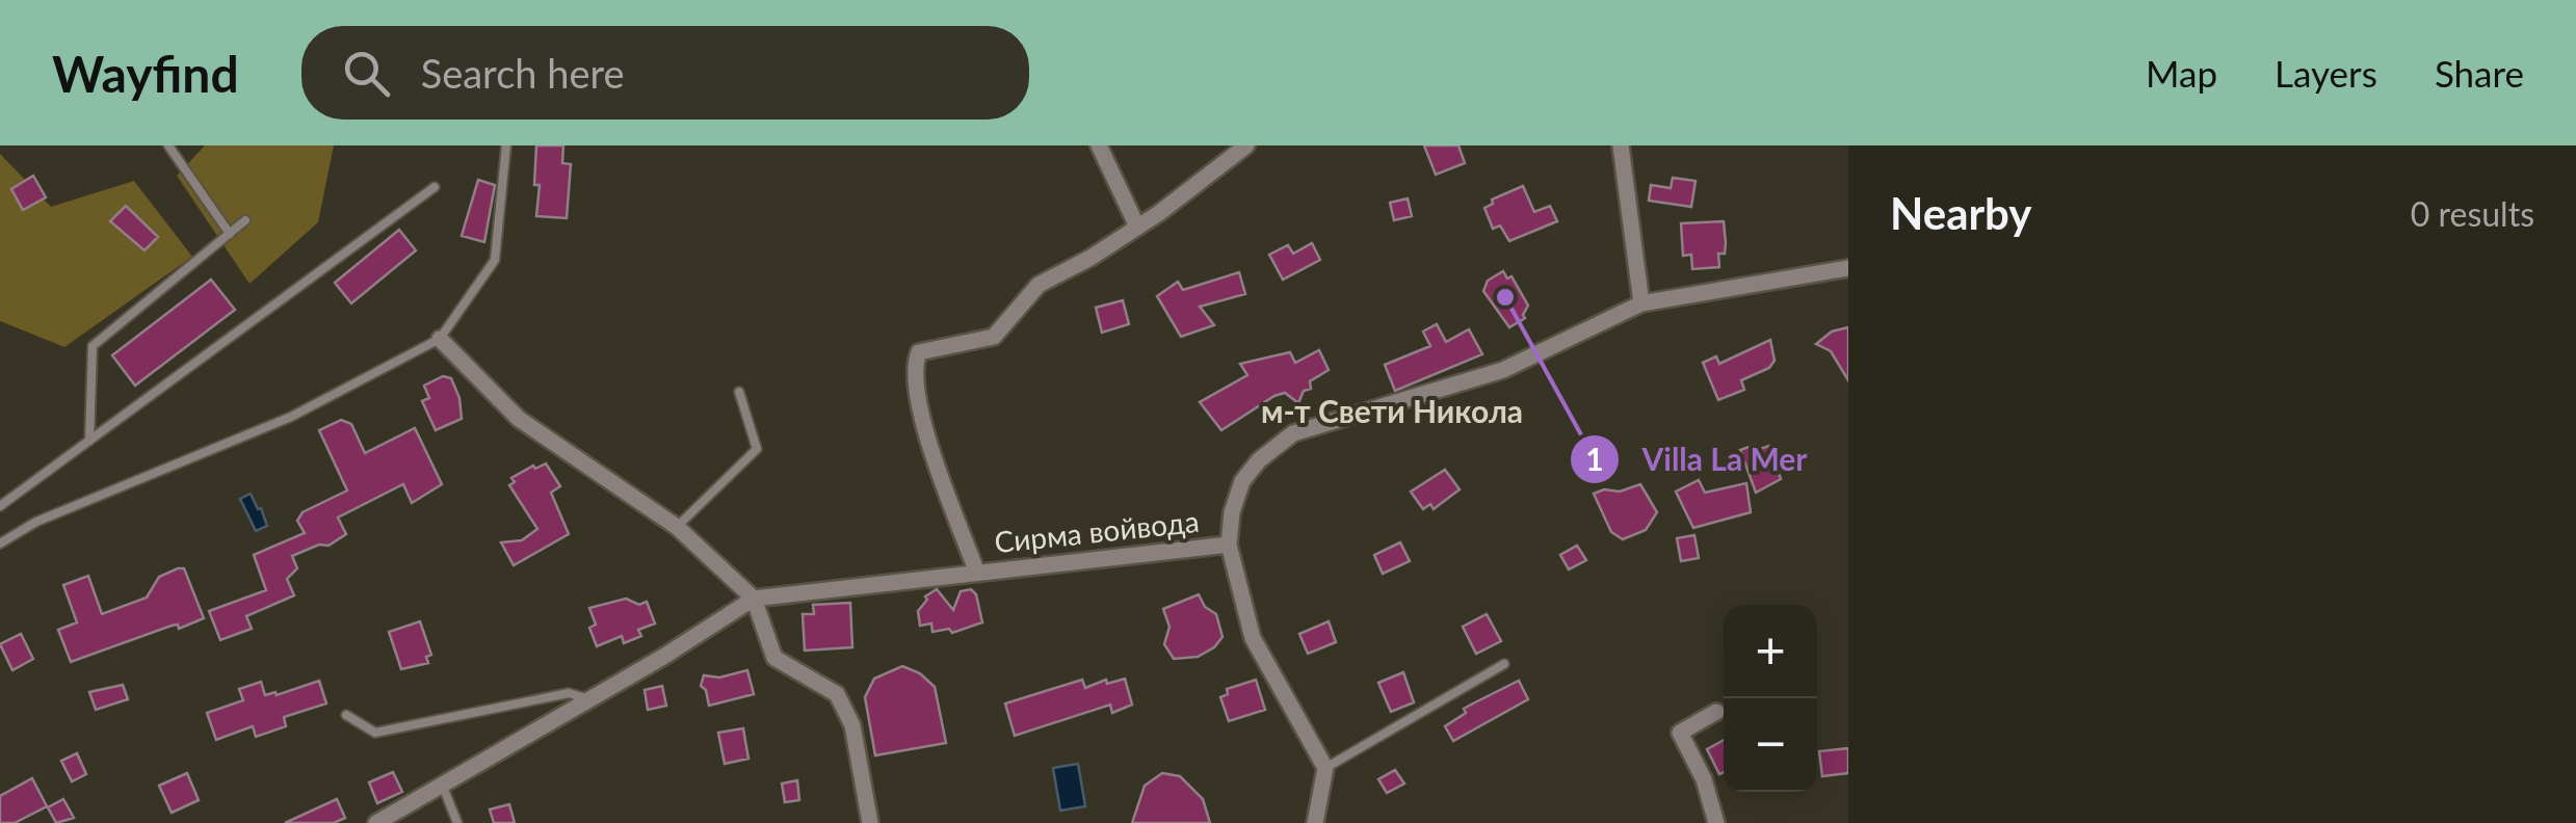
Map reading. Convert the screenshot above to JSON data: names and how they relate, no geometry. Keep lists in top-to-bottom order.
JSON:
{
  "streets": {
    "street": ["Сирма войвода"]
  },
  "districts": ["м-т Свети Никола"],
  "places": ["Villa La Mer"],
  "page": {
    "header": "Wayfind",
    "search": "Search here",
    "nav": ["Map", "Layers", "Share"],
    "heading": ["Nearby", "0 results"],
    "map_buttons": ["+", "−"]
  }
}
